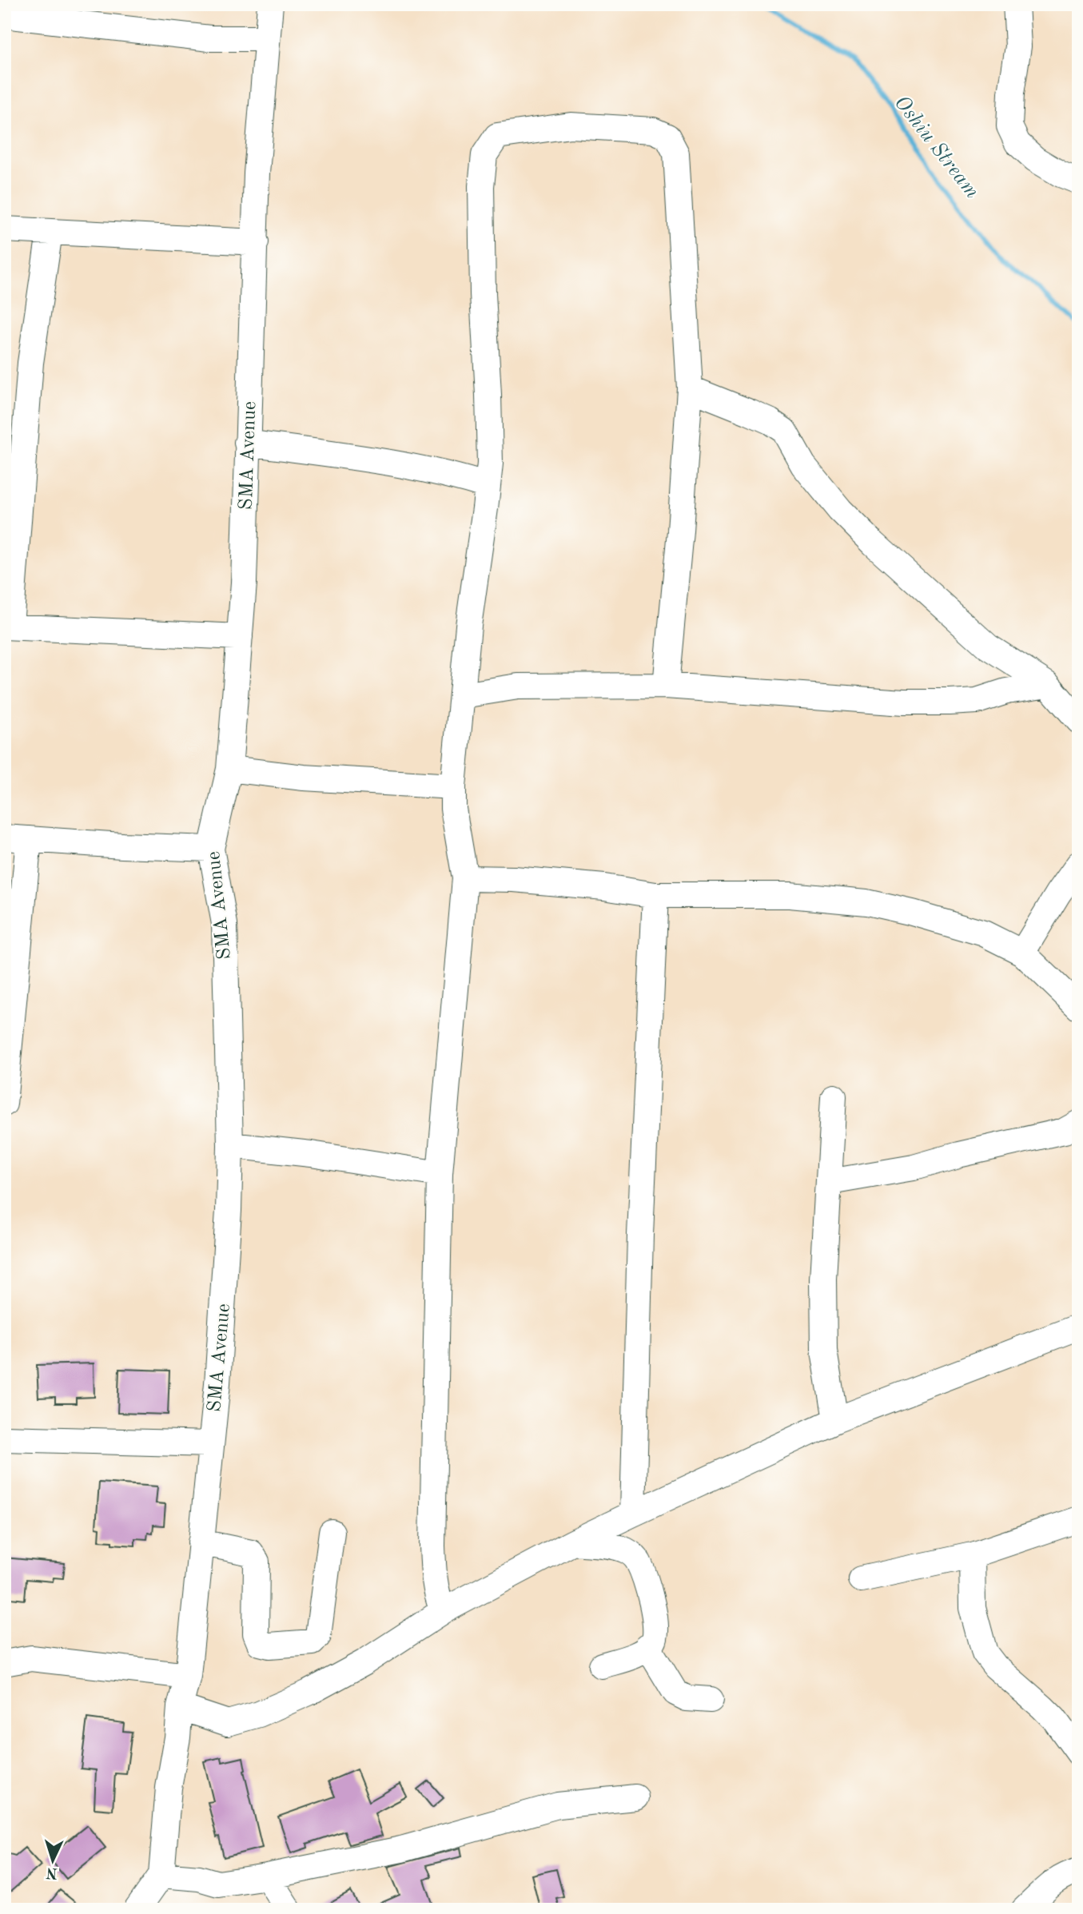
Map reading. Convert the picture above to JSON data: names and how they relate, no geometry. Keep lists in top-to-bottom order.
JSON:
{
  "streets": {
    "street": ["SMA Avenue"]
  },
  "water": ["Oshiu Stream"],
  "north": "bottom"
}
